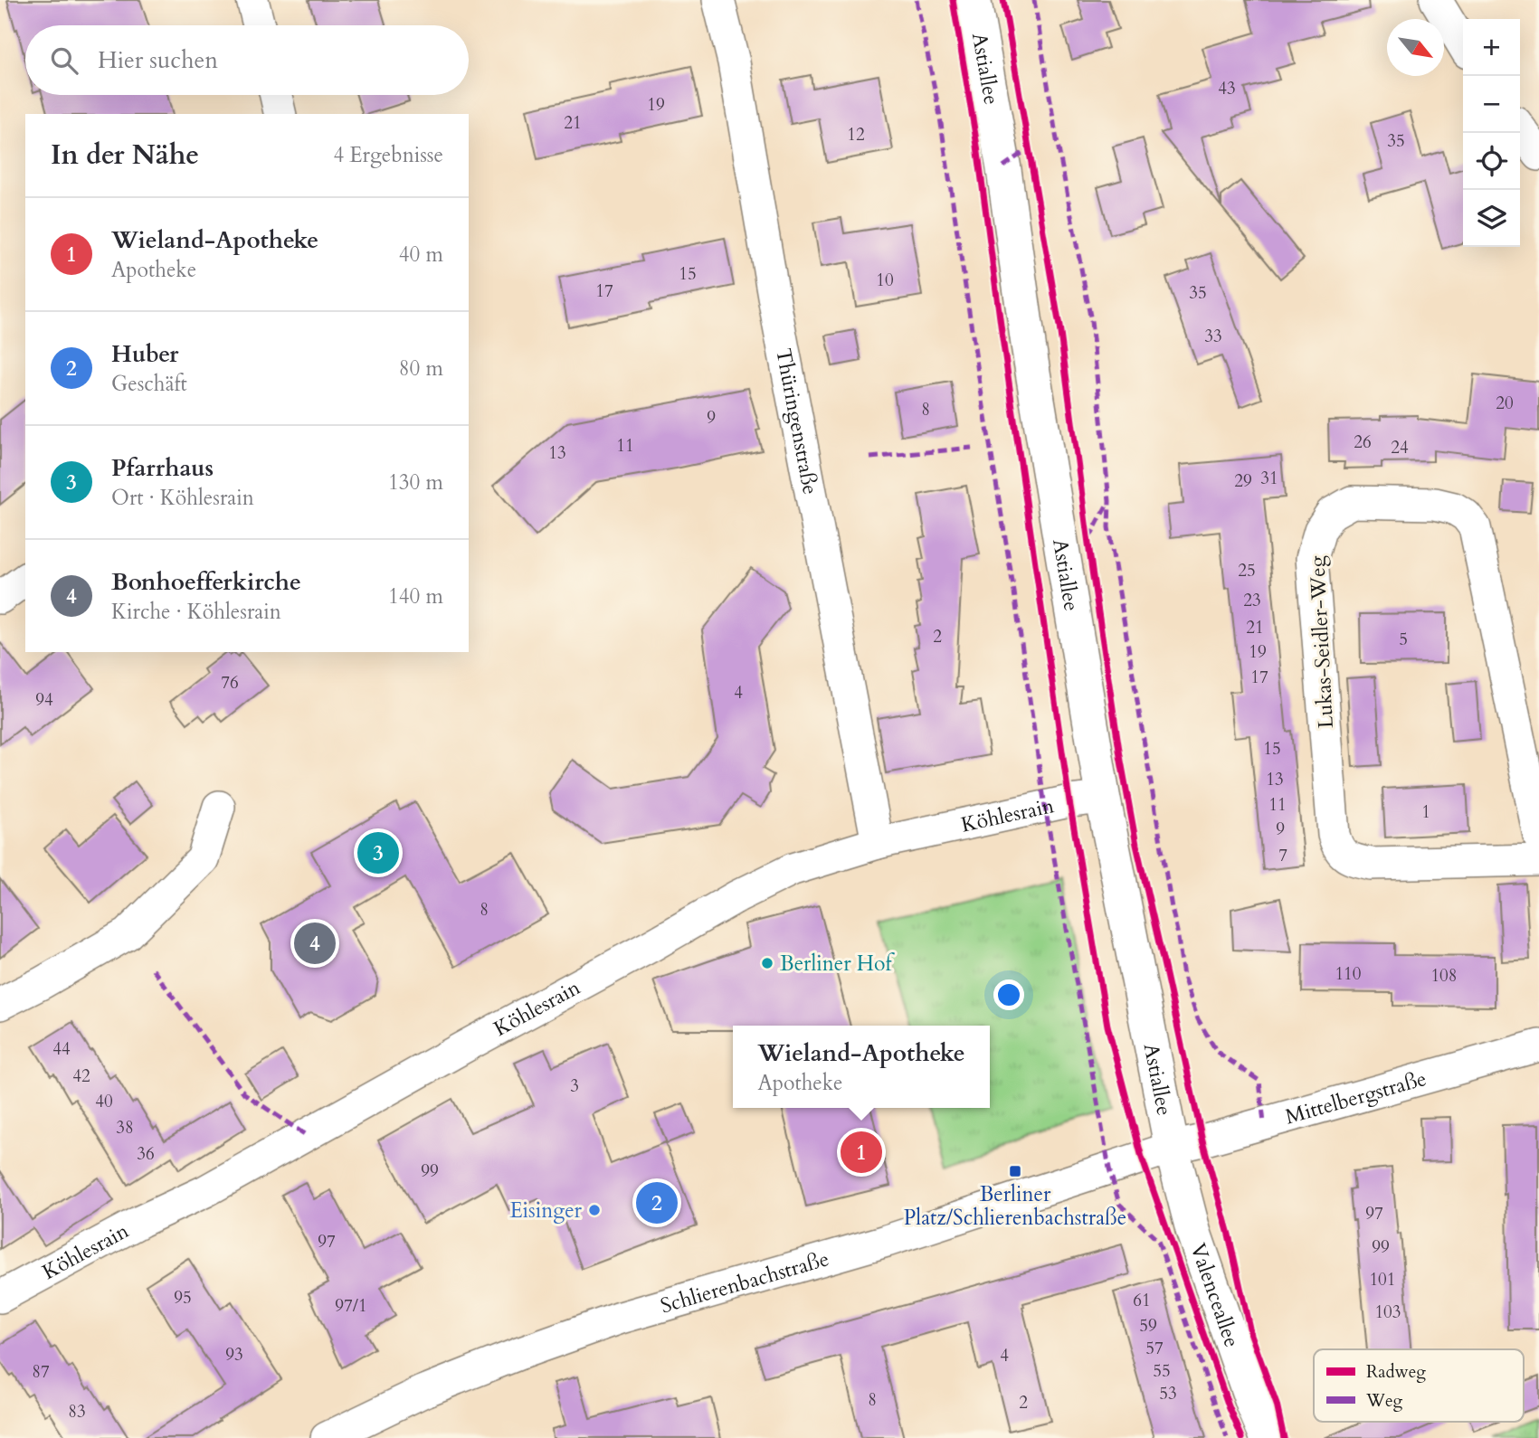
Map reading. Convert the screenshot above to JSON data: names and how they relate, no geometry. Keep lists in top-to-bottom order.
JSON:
{
  "streets": {
    "street": [
      "Astiallee",
      "Thüringenstraße",
      "Lukas-Seidler-Weg",
      "Köhlesrain",
      "Mittelbergstraße",
      "Schlierenbachstraße",
      "Valenceallee"
    ]
  },
  "crossings": [
    ["Astiallee", "Köhlesrain"],
    ["Astiallee", "Mittelbergstraße"],
    ["Astiallee", "Schlierenbachstraße"],
    ["Astiallee", "Valenceallee"],
    ["Thüringenstraße", "Köhlesrain"],
    ["Mittelbergstraße", "Schlierenbachstraße"],
    ["Mittelbergstraße", "Valenceallee"],
    ["Schlierenbachstraße", "Valenceallee"]
  ],
  "places": {
    "other": ["Berliner Hof", "Eisinger"],
    "transit": ["Berliner Platz/Schlierenbachstraße"]
  },
  "house_numbers": [
    "43",
    "19",
    "21",
    "12",
    "35",
    "15",
    "10",
    "17",
    "35",
    "33",
    "20",
    "8",
    "9",
    "26",
    "11",
    "24",
    "13",
    "31",
    "29",
    "25",
    "23",
    "21",
    "2",
    "5",
    "19",
    "17",
    "76",
    "4",
    "94",
    "15",
    "13",
    "11",
    "1",
    "9",
    "7",
    "8",
    "110",
    "108",
    "44",
    "42",
    "3",
    "40",
    "38",
    "36",
    "99",
    "97",
    "97",
    "99",
    "101",
    "95",
    "61",
    "97/1",
    "103",
    "59",
    "57",
    "93",
    "4",
    "55",
    "87",
    "53",
    "8",
    "2",
    "83"
  ],
  "legend": ["Radweg", "Weg"],
  "north": "bottom right",
  "page": {
    "map_buttons": ["+", "−"],
    "search": "Hier suchen",
    "heading": ["In der Nähe", "4 Ergebnisse"],
    "list": [
      {
        "mark": "1",
        "name": "Wieland-Apotheke",
        "note": "Apotheke",
        "value": "40 m"
      },
      {
        "mark": "2",
        "name": "Huber",
        "note": "Geschäft",
        "value": "80 m"
      },
      {
        "mark": "3",
        "name": "Pfarrhaus",
        "note": "Ort · Köhlesrain",
        "value": "130 m"
      },
      {
        "mark": "4",
        "name": "Bonhoefferkirche",
        "note": "Kirche · Köhlesrain",
        "value": "140 m"
      }
    ],
    "pins": [
      "3",
      "4",
      "1",
      "2"
    ],
    "popup": ["Wieland-Apotheke", "Apotheke"]
  }
}
